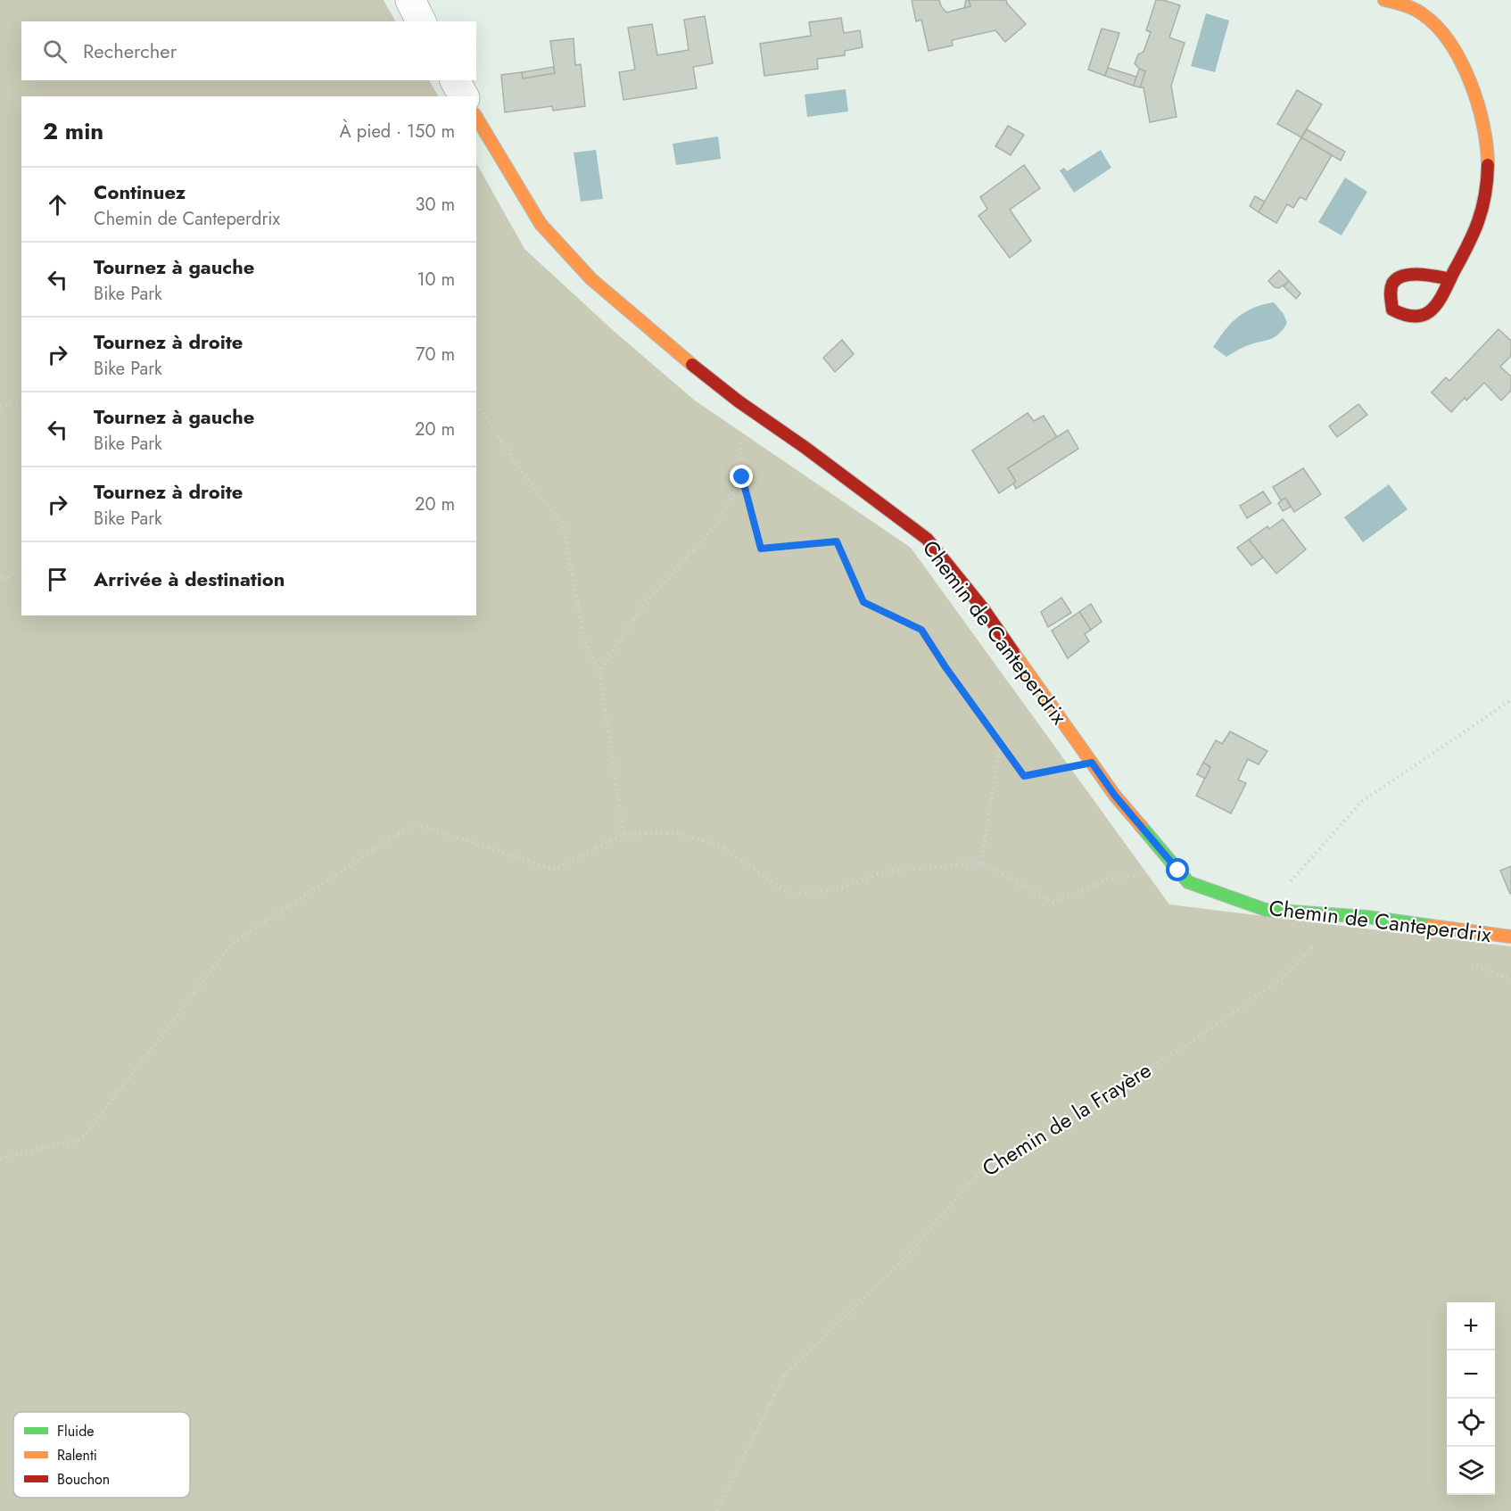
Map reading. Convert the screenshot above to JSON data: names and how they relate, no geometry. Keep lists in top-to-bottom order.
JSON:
{
  "streets": {
    "street": ["Chemin de Canteperdrix"],
    "path": ["Chemin de la Frayère"]
  },
  "crossings": [
    ["Chemin de Canteperdrix", "Chemin de la Frayère"]
  ],
  "legend": ["Fluide", "Ralenti", "Bouchon"],
  "page": {
    "search": "Rechercher",
    "heading": ["2 min", "À pied · 150 m"],
    "list": [
      ["Continuez", "Chemin de Canteperdrix", "30 m"],
      ["Tournez à gauche", "Bike Park", "10 m"],
      ["Tournez à droite", "Bike Park", "70 m"],
      ["Tournez à gauche", "Bike Park", "20 m"],
      ["Tournez à droite", "Bike Park", "20 m"],
      "Arrivée à destination"
    ],
    "map_buttons": ["+", "−"]
  }
}
